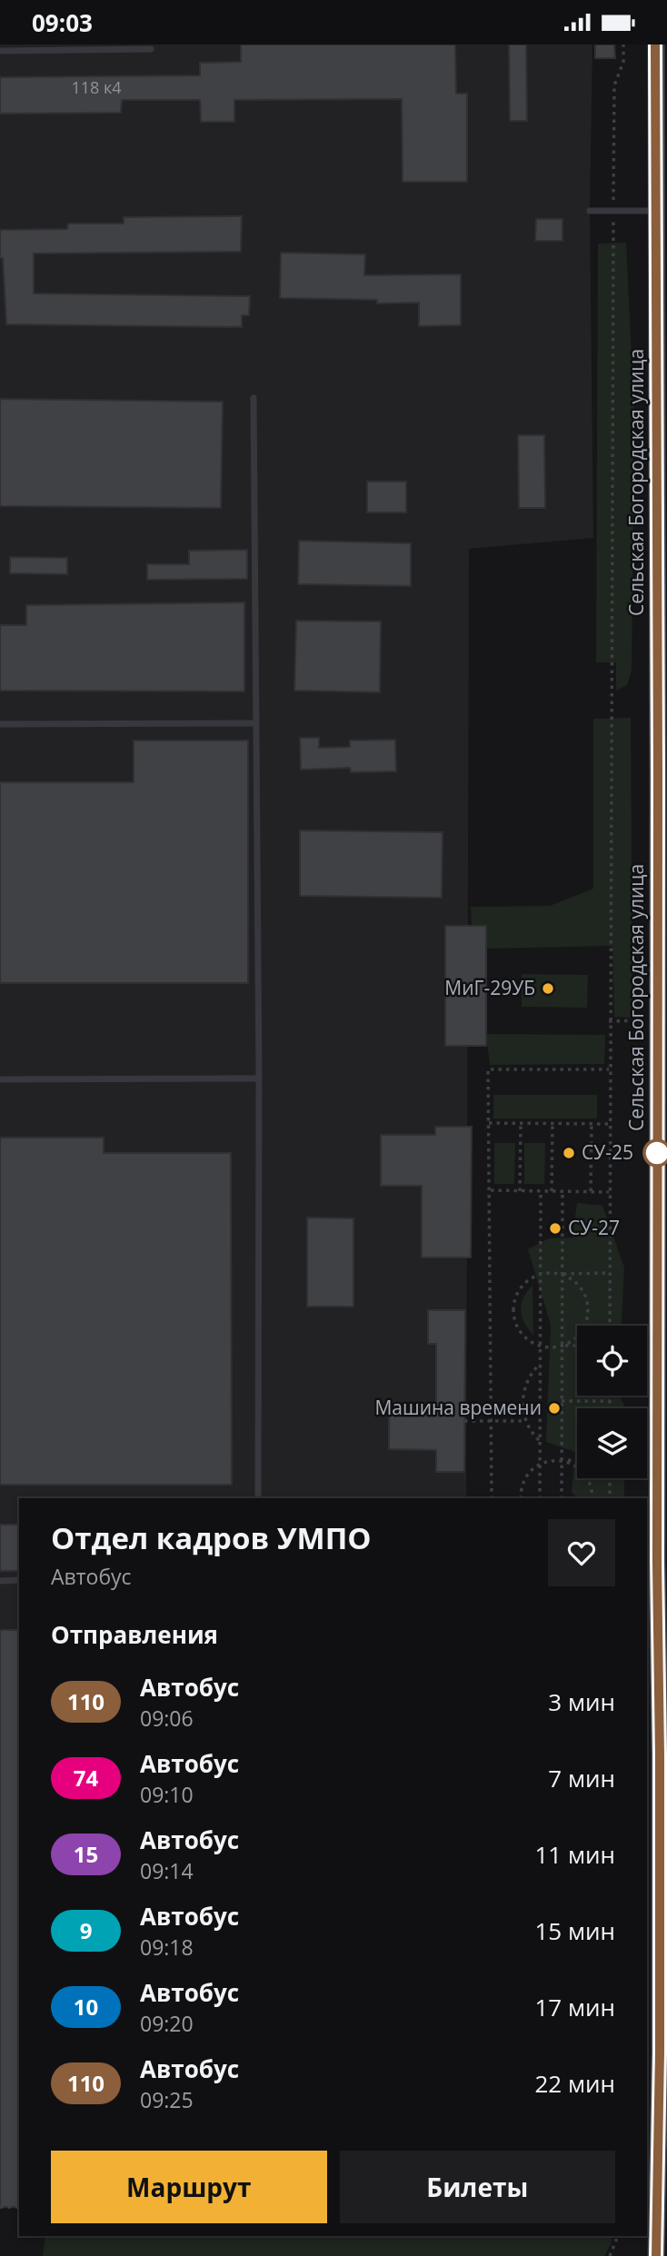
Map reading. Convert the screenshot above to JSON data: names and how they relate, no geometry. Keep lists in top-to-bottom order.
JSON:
{
  "streets": {
    "main road": ["Сельская Богородская улица"]
  },
  "places": [
    "МиГ-29УБ",
    "СУ-25",
    "СУ-27",
    "Машина времени"
  ],
  "lines": ["bus line 110"],
  "house_numbers": ["118 к4"],
  "page": {
    "status": "09:03",
    "heading": [
      ["Отдел кадров УМПО", "Автобус"],
      "Отправления"
    ],
    "list": [
      {
        "mark": "110",
        "name": "Автобус",
        "note": "09:06",
        "value": "3 мин"
      },
      {
        "mark": "74",
        "name": "Автобус",
        "note": "09:10",
        "value": "7 мин"
      },
      {
        "mark": "15",
        "name": "Автобус",
        "note": "09:14",
        "value": "11 мин"
      },
      {
        "mark": "9",
        "name": "Автобус",
        "note": "09:18",
        "value": "15 мин"
      },
      {
        "mark": "10",
        "name": "Автобус",
        "note": "09:20",
        "value": "17 мин"
      },
      {
        "mark": "110",
        "name": "Автобус",
        "note": "09:25",
        "value": "22 мин"
      }
    ],
    "buttons": ["Маршрут", "Билеты"]
  }
}
